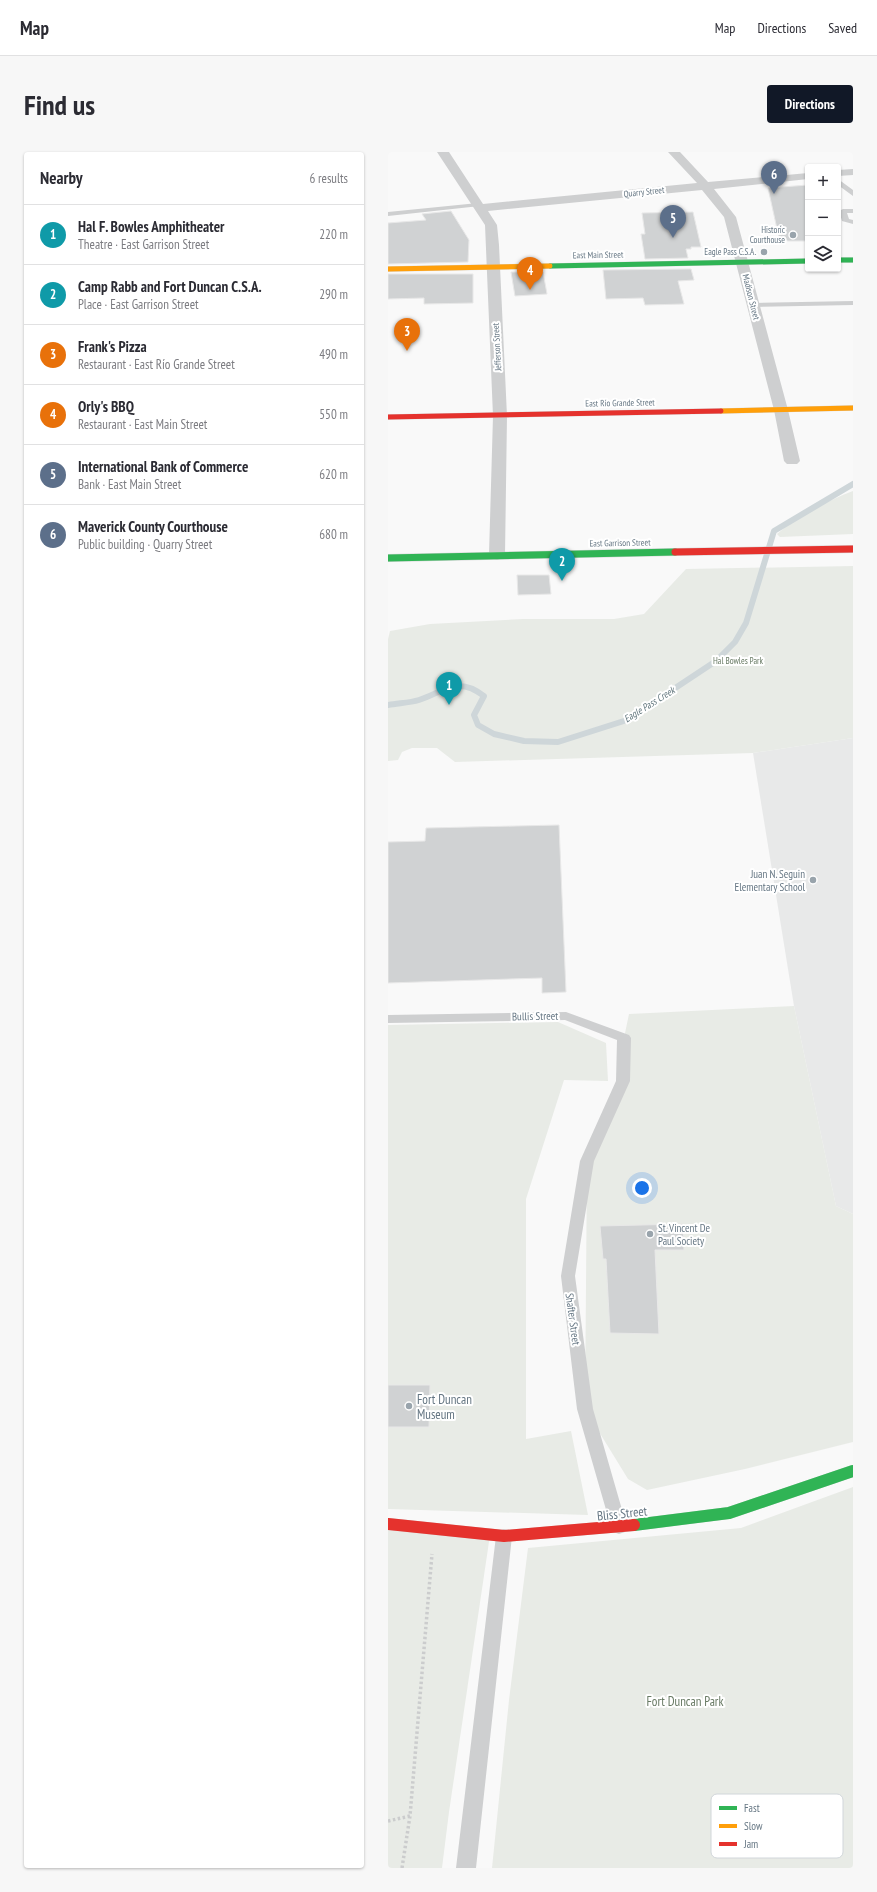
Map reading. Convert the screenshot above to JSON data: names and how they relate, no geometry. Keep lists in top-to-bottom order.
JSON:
{
  "streets": {
    "main road": [
      "East Main Street",
      "East Río Grande Street",
      "East Garrison Street",
      "Bliss Street"
    ],
    "street": ["Quarry Street", "Madison Street", "Jefferson Street"],
    "lane": ["Bullis Street", "Shafter Street"]
  },
  "crossings": [
    ["Quarry Street", "Madison Street"],
    ["Quarry Street", "Jefferson Street"],
    ["East Main Street", "Madison Street"],
    ["East Main Street", "Jefferson Street"],
    ["Madison Street", "East Río Grande Street"],
    ["Jefferson Street", "East Río Grande Street"],
    ["Jefferson Street", "East Garrison Street"],
    ["Bullis Street", "Shafter Street"],
    ["Shafter Street", "Bliss Street"]
  ],
  "water": ["Eagle Pass Creek"],
  "parks": ["Hal Bowles Park", "Fort Duncan Park"],
  "places": [
    "Historic Courthouse",
    "Eagle Pass C.S.A.",
    "Juan N. Seguin Elementary School",
    "St. Vincent De Paul Society",
    "Fort Duncan Museum"
  ],
  "legend": ["Fast", "Slow", "Jam"],
  "page": {
    "header": "Map",
    "nav": ["Map", "Directions", "Saved"],
    "buttons": "Directions",
    "title": "Find us",
    "heading": ["Nearby", "6 results"],
    "pins": [
      "6",
      "5",
      "4",
      "3",
      "2",
      "1"
    ],
    "map_buttons": ["+", "−"],
    "list": [
      {
        "mark": "1",
        "name": "Hal F. Bowles Amphitheater",
        "note": "Theatre · East Garrison Street",
        "value": "220 m"
      },
      {
        "mark": "2",
        "name": "Camp Rabb and Fort Duncan C.S.A.",
        "note": "Place · East Garrison Street",
        "value": "290 m"
      },
      {
        "mark": "3",
        "name": "Frank's Pizza",
        "note": "Restaurant · East Río Grande Street",
        "value": "490 m"
      },
      {
        "mark": "4",
        "name": "Orly's BBQ",
        "note": "Restaurant · East Main Street",
        "value": "550 m"
      },
      {
        "mark": "5",
        "name": "International Bank of Commerce",
        "note": "Bank · East Main Street",
        "value": "620 m"
      },
      {
        "mark": "6",
        "name": "Maverick County Courthouse",
        "note": "Public building · Quarry Street",
        "value": "680 m"
      }
    ]
  }
}
